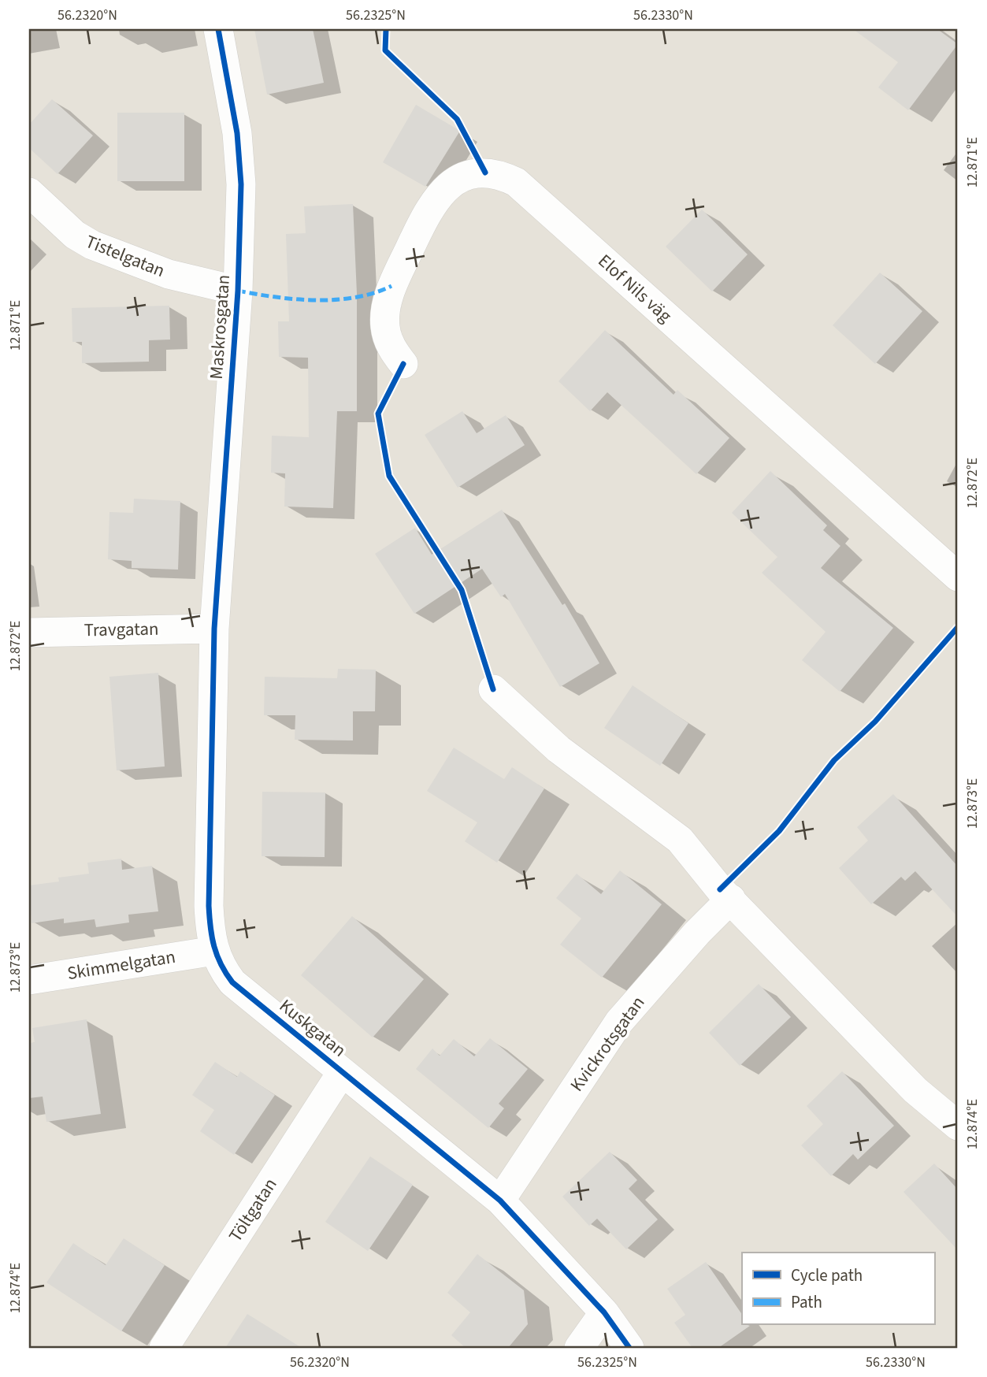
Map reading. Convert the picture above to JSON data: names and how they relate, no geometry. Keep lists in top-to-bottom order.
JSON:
{
  "streets": {
    "street": [
      "Tistelgatan",
      "Elof Nils väg",
      "Maskrosgatan",
      "Travgatan",
      "Skimmelgatan",
      "Kuskgatan",
      "Kvickrotsgatan",
      "Töltgatan"
    ]
  },
  "crossings": [
    ["Tistelgatan", "Maskrosgatan"],
    ["Maskrosgatan", "Travgatan"],
    ["Maskrosgatan", "Kuskgatan"],
    ["Travgatan", "Kuskgatan"],
    ["Skimmelgatan", "Kuskgatan"],
    ["Kuskgatan", "Kvickrotsgatan"],
    ["Kuskgatan", "Töltgatan"]
  ],
  "legend": ["Cycle path", "Path"],
  "coordinates": [
    "56.2320°N",
    "56.2325°N",
    "56.2330°N",
    "12.871°E",
    "12.872°E",
    "12.873°E",
    "12.874°E"
  ]
}
